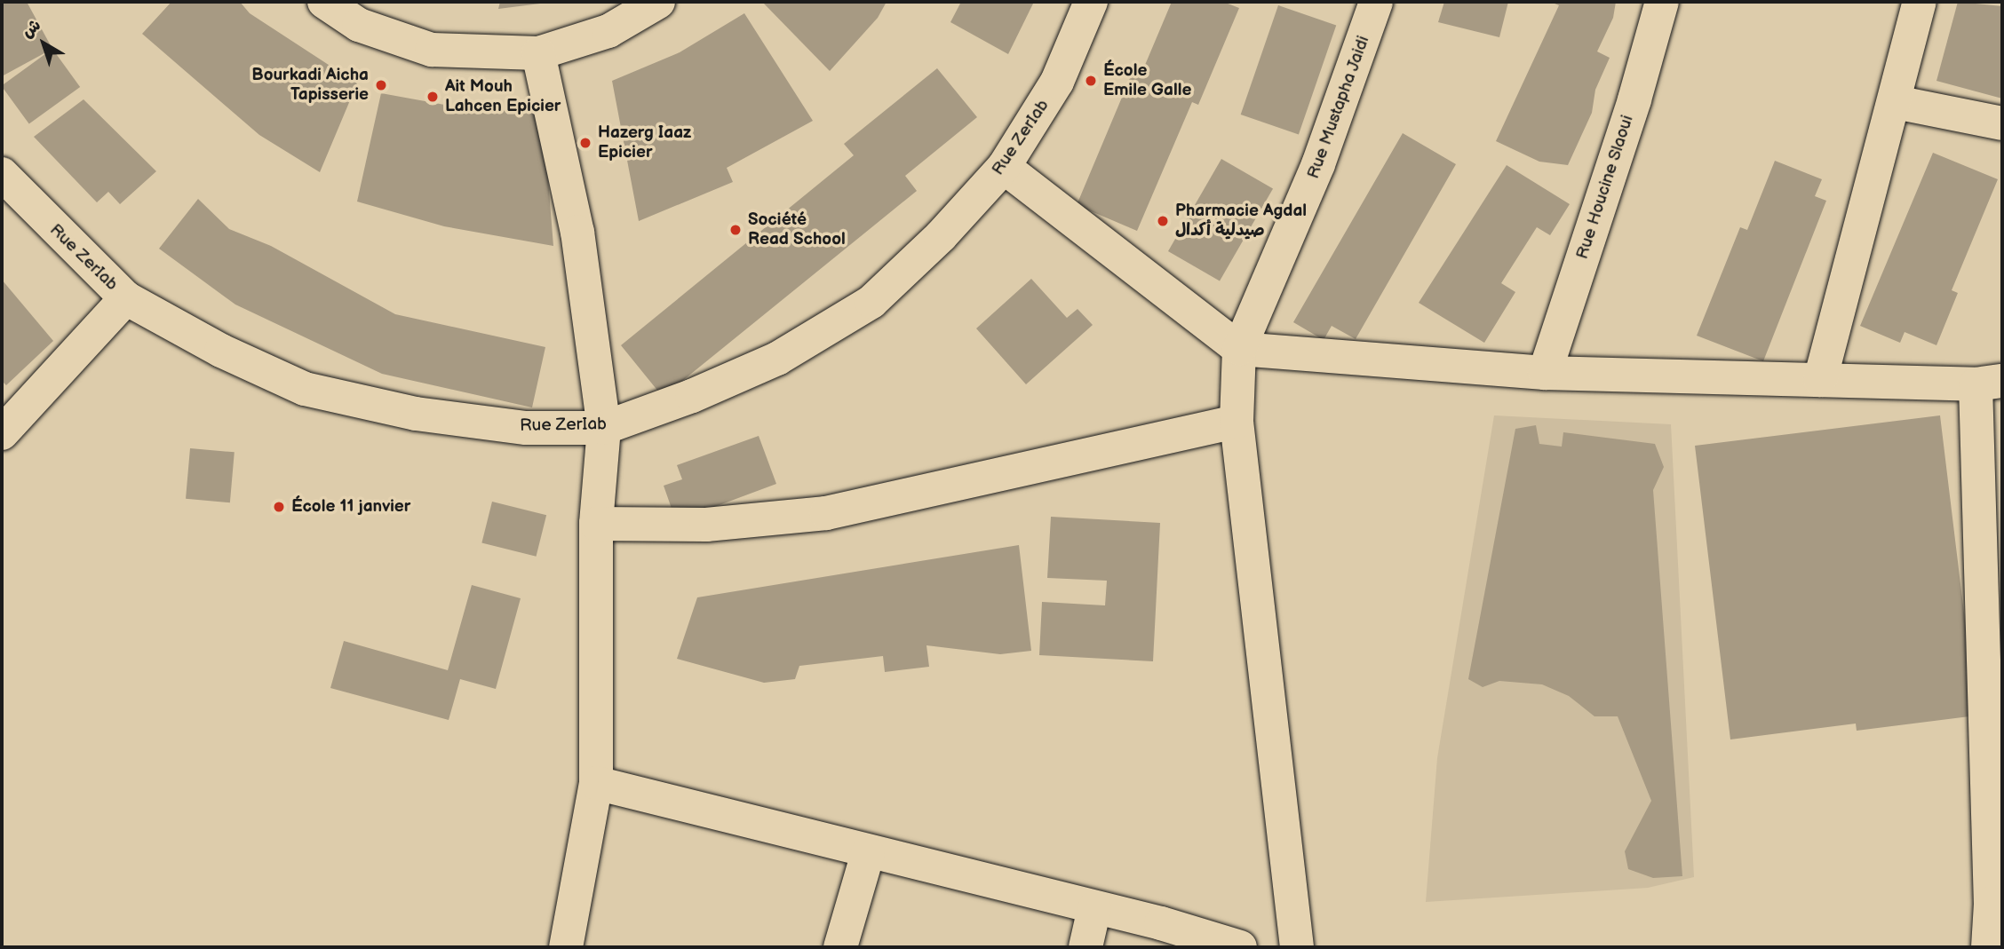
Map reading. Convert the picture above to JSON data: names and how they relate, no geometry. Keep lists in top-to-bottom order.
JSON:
{
  "streets": {
    "street": ["Rue Mustapha Jaidi", "Rue ZerIab", "Rue Houcine Slaoui"]
  },
  "places": [
    "École Emile Galle",
    "Bourkadi Aicha Tapisserie",
    "Ait Mouh Lahcen Epicier",
    "Hazerg Iaaz Epicier",
    "Pharmacie Agdal صيدلية أكدال",
    "Société Read School",
    "École 11 janvier"
  ],
  "north": "top left"
}
